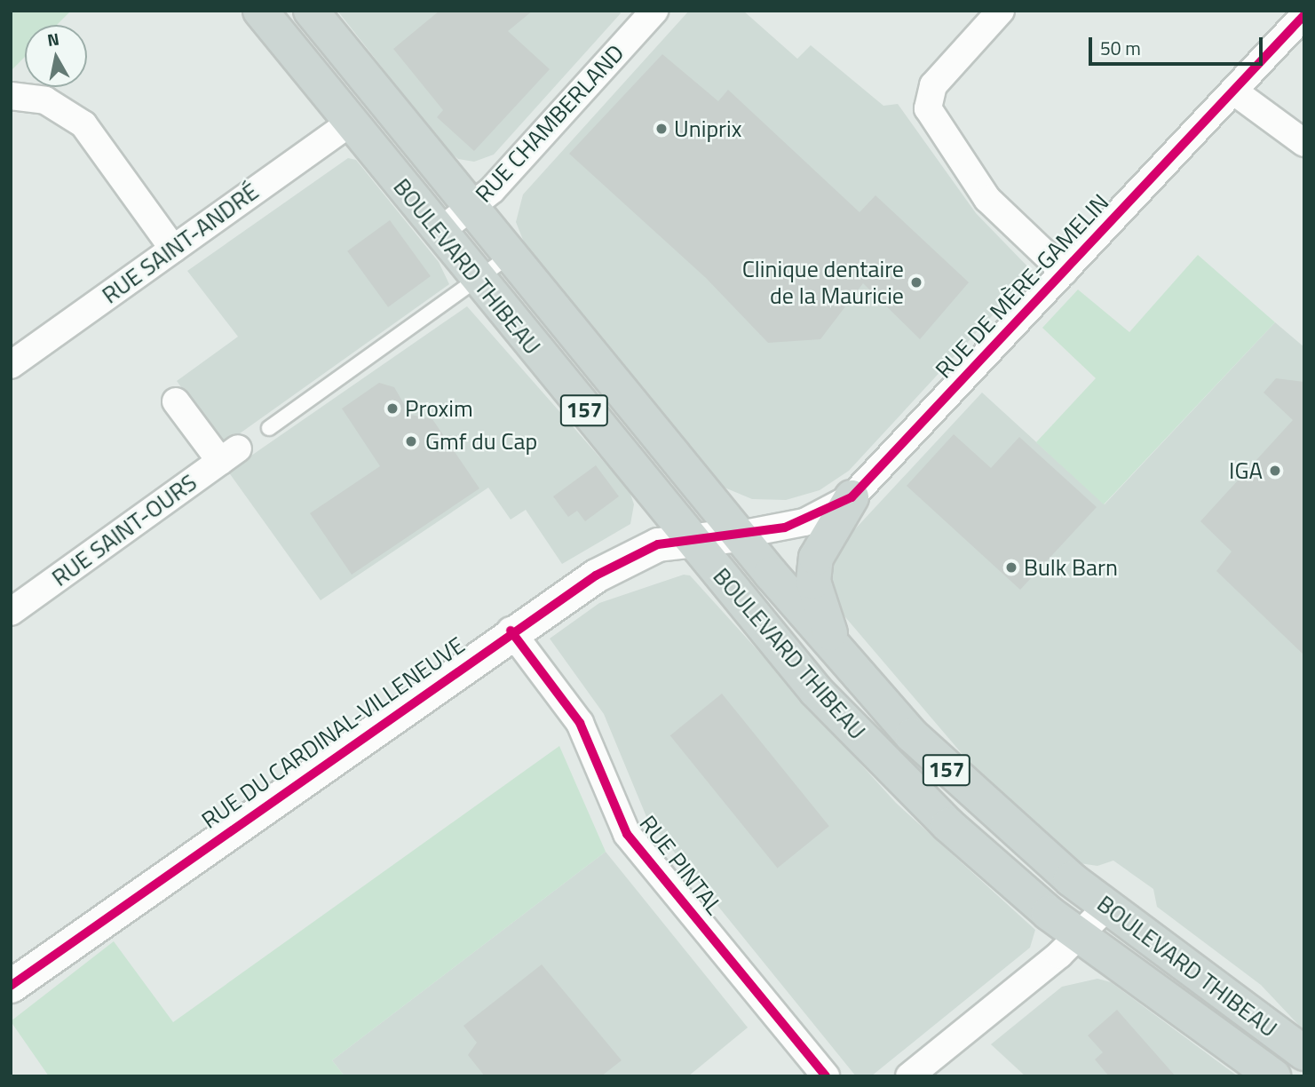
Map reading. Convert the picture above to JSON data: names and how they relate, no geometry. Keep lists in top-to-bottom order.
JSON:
{
  "streets": {
    "main road": ["BOULEVARD THIBEAU", "157"],
    "street": [
      "RUE CHAMBERLAND",
      "RUE SAINT-ANDRÉ",
      "RUE DE MÈRE-GAMELIN",
      "RUE SAINT-OURS",
      "RUE DU CARDINAL-VILLENEUVE",
      "RUE PINTAL"
    ]
  },
  "crossings": [
    ["RUE CHAMBERLAND", "BOULEVARD THIBEAU"],
    ["RUE SAINT-ANDRÉ", "BOULEVARD THIBEAU"],
    ["BOULEVARD THIBEAU", "RUE DE MÈRE-GAMELIN"],
    ["BOULEVARD THIBEAU", "RUE DU CARDINAL-VILLENEUVE"],
    ["RUE DE MÈRE-GAMELIN", "RUE DU CARDINAL-VILLENEUVE"],
    ["RUE DU CARDINAL-VILLENEUVE", "RUE PINTAL"]
  ],
  "places": [
    "Uniprix",
    "Clinique dentaire de la Mauricie",
    "Proxim",
    "Gmf du Cap",
    "IGA",
    "Bulk Barn"
  ],
  "scale_bar": "50 m",
  "north": "top"
}
